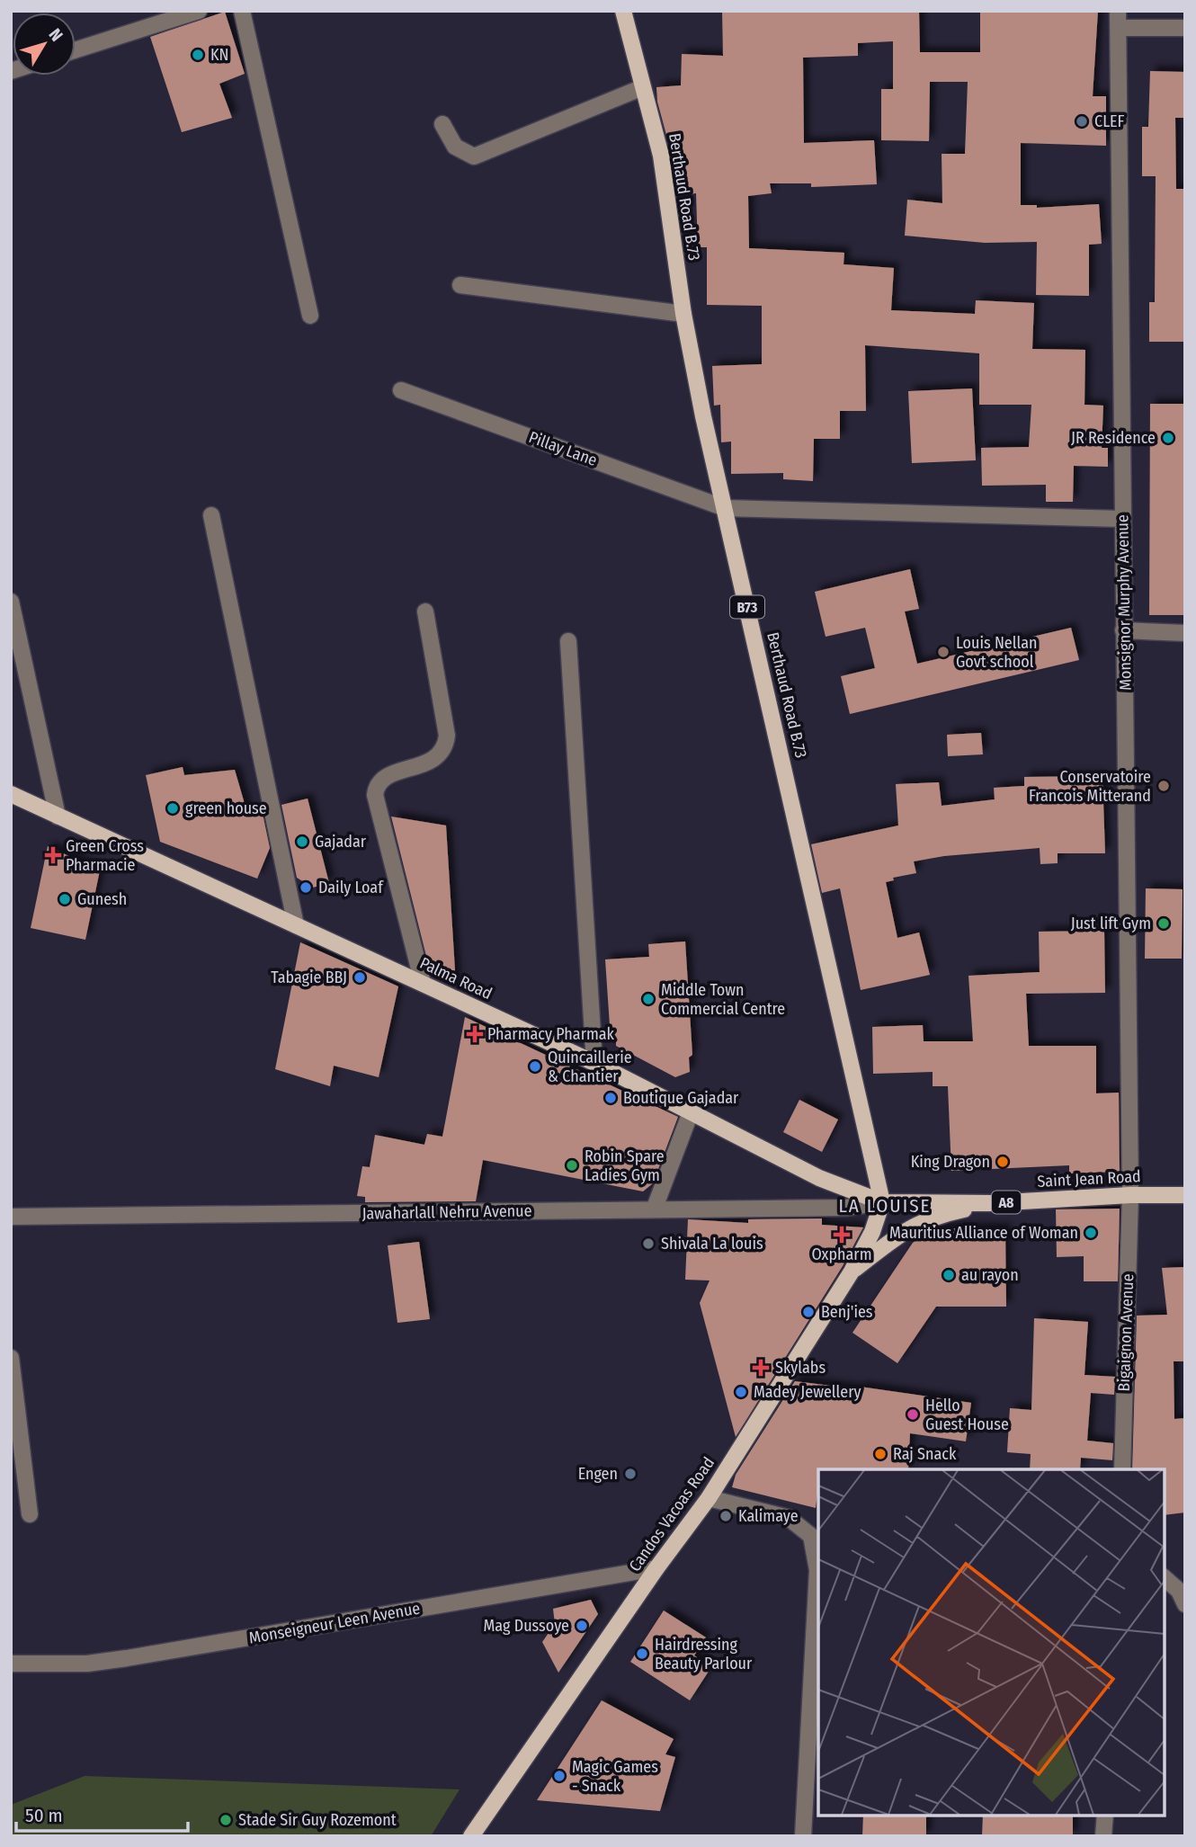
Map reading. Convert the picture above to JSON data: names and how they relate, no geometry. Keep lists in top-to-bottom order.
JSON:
{
  "streets": {
    "main road": [
      "Berthaud Road B.73",
      "B73",
      "Palma Road",
      "Saint Jean Road",
      "A8",
      "Candos Vacoas Road"
    ],
    "street": [
      "Pillay Lane",
      "Monsignor Murphy Avenue",
      "Jawaharlall Nehru Avenue",
      "Bigaignon Avenue",
      "Monseigneur Leen Avenue"
    ]
  },
  "crossings": [
    ["Berthaud Road B.73", "Pillay Lane"],
    ["Berthaud Road B.73", "Palma Road"],
    ["Berthaud Road B.73", "Saint Jean Road"],
    ["Berthaud Road B.73", "Jawaharlall Nehru Avenue"],
    ["Berthaud Road B.73", "Candos Vacoas Road"],
    ["Pillay Lane", "Monsignor Murphy Avenue"],
    ["Monsignor Murphy Avenue", "Saint Jean Road"],
    ["Monsignor Murphy Avenue", "Bigaignon Avenue"],
    ["Palma Road", "Saint Jean Road"],
    ["Palma Road", "Jawaharlall Nehru Avenue"],
    ["Palma Road", "Candos Vacoas Road"],
    ["Saint Jean Road", "Jawaharlall Nehru Avenue"],
    ["Saint Jean Road", "Bigaignon Avenue"],
    ["Saint Jean Road", "Candos Vacoas Road"],
    ["Jawaharlall Nehru Avenue", "Candos Vacoas Road"],
    ["Candos Vacoas Road", "Monseigneur Leen Avenue"]
  ],
  "districts": ["LA LOUISE"],
  "places": {
    "other": [
      "KN",
      "CLEF",
      "JR Residence",
      "Louis Nellan Govt school",
      "Conservatoire Francois Mitterand",
      "green house",
      "Gajadar",
      "Daily Loaf",
      "Gunesh",
      "Just lift Gym",
      "Tabagie BBJ",
      "Middle Town Commercial Centre",
      "Quincaillerie & Chantier",
      "Boutique Gajadar",
      "King Dragon",
      "Robin Spare Ladies Gym",
      "Mauritius Alliance of Woman",
      "Shivala La louis",
      "au rayon",
      "Benj'ies",
      "Madey Jewellery",
      "Hello Guest House",
      "Raj Snack",
      "Engen",
      "Kalimaye",
      "Mag Dussoye",
      "Hairdressing Beauty Parlour",
      "Magic Games - Snack",
      "Stade Sir Guy Rozemont"
    ],
    "health": [
      "Green Cross Pharmacie",
      "Pharmacy Pharmak",
      "Oxpharm",
      "Skylabs"
    ]
  },
  "scale_bar": "50 m",
  "north": "top right"
}
